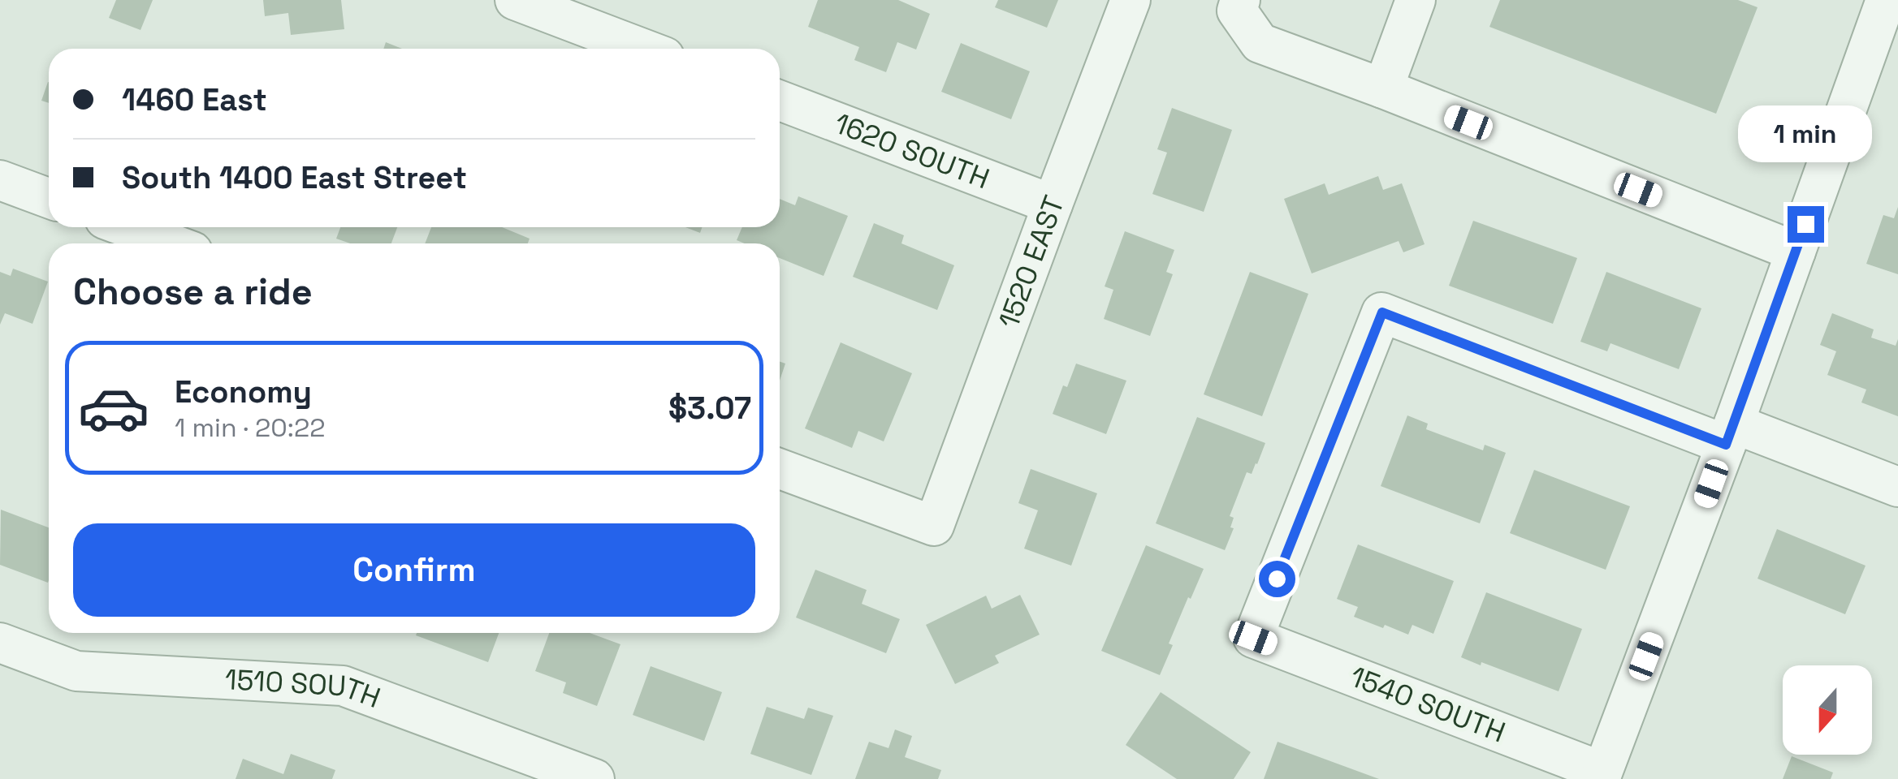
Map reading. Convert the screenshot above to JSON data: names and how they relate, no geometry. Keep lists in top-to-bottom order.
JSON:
{
  "streets": {
    "street": [
      "1620 SOUTH",
      "1520 EAST",
      "1510 SOUTH",
      "1540 SOUTH"
    ]
  },
  "crossings": [
    ["1620 SOUTH", "1520 EAST"]
  ],
  "north": "bottom",
  "page": {
    "banner": ["1460 East", "South 1400 East Street"],
    "bubble": "1 min",
    "heading": "Choose a ride",
    "list": [
      {
        "name": "Economy",
        "note": "1 min · 20:22",
        "value": "$3.07"
      }
    ],
    "buttons": "Confirm"
  }
}
